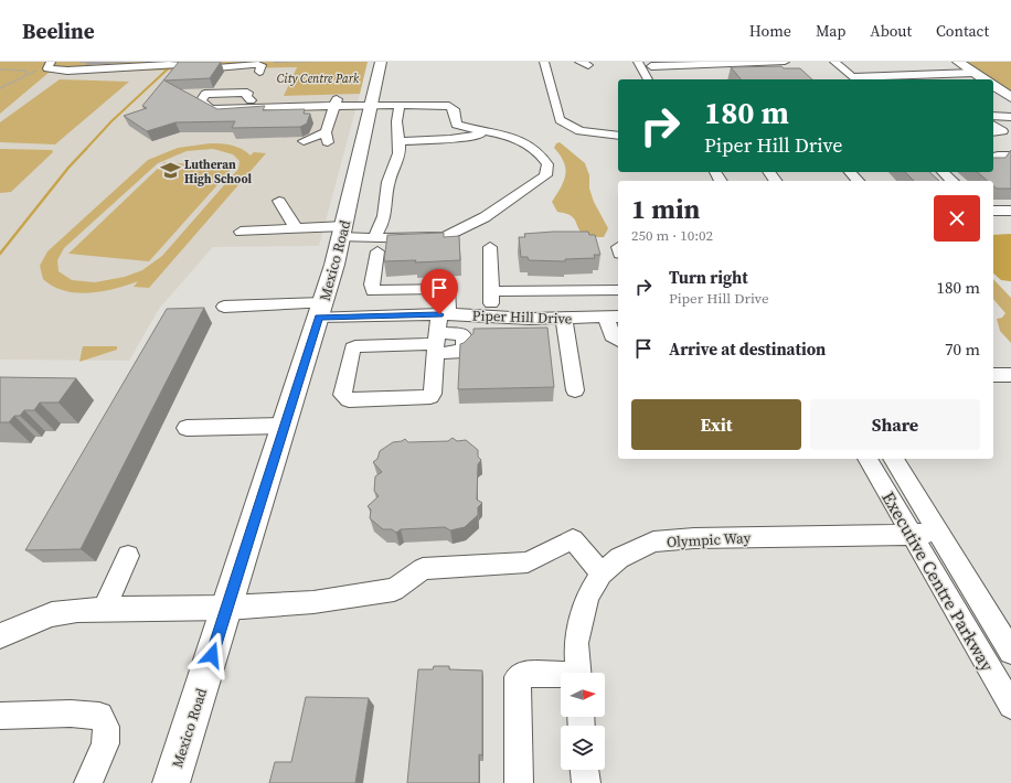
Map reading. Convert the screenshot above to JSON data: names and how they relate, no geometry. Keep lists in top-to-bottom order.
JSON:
{
  "streets": {
    "main road": ["Mexico Road"],
    "street": ["Piper Hill Drive", "Olympic Way", "Executive Centre Parkway"]
  },
  "crossings": [
    ["Mexico Road", "Piper Hill Drive"],
    ["Olympic Way", "Executive Centre Parkway"]
  ],
  "parks": ["City Centre Park"],
  "places": {
    "school or university": ["Lutheran High School"]
  },
  "north": "right",
  "page": {
    "header": "Beeline",
    "nav": [
      "Home",
      "Map",
      "About",
      "Contact"
    ],
    "turn": ["180 m", "Piper Hill Drive"],
    "heading": ["1 min", "250 m · 10:02"],
    "list": [
      {
        "name": "Turn right",
        "note": "Piper Hill Drive",
        "value": "180 m"
      },
      {
        "name": "Arrive at destination",
        "value": "70 m"
      }
    ],
    "buttons": ["Exit", "Share"]
  }
}
